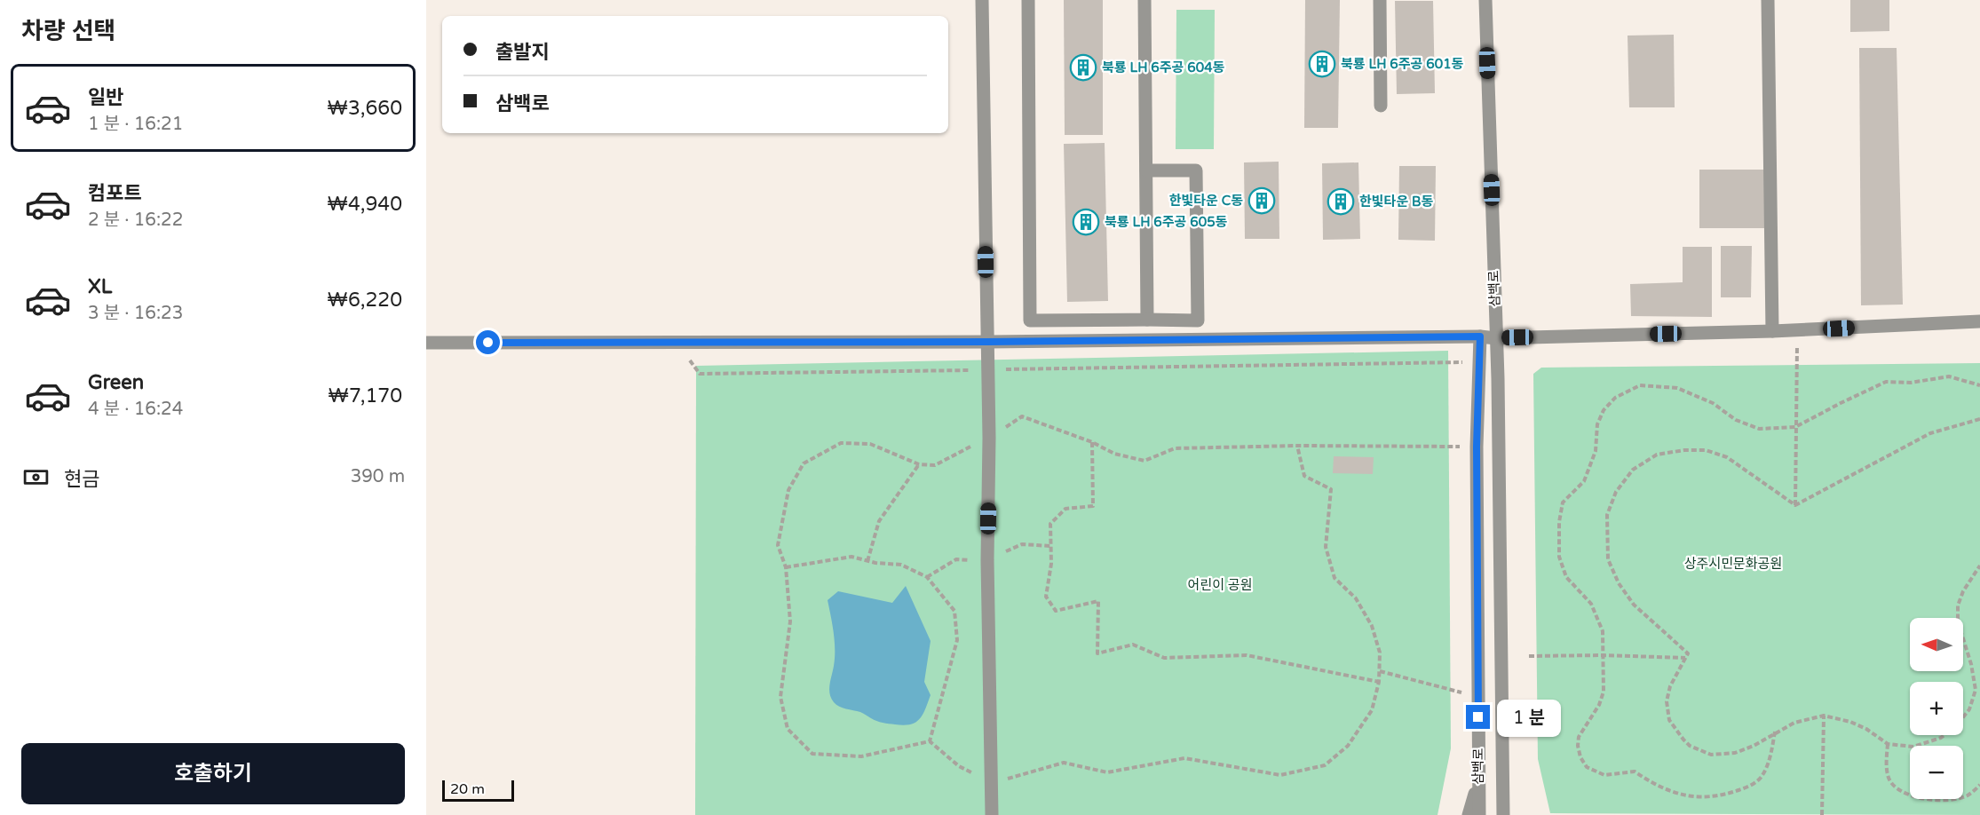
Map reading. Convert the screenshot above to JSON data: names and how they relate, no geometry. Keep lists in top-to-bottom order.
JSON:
{
  "streets": {
    "street": ["삼백로"]
  },
  "parks": ["상주시민문화공원", "어린이 공원"],
  "places": {
    "building": [
      "북룡 LH 6주공 601동",
      "북룡 LH 6주공 604동",
      "한빛타운 C동",
      "한빛타운 B동",
      "북룡 LH 6주공 605동"
    ]
  },
  "scale_bar": "20 m",
  "north": "left",
  "page": {
    "heading": "차량 선택",
    "banner": ["출발지", "삼백로"],
    "list": [
      {
        "name": "일반",
        "note": "1 분 · 16:21",
        "value": "₩3,660"
      },
      {
        "name": "컴포트",
        "note": "2 분 · 16:22",
        "value": "₩4,940"
      },
      {
        "name": "XL",
        "note": "3 분 · 16:23",
        "value": "₩6,220"
      },
      {
        "name": "Green",
        "note": "4 분 · 16:24",
        "value": "₩7,170"
      }
    ],
    "pay": ["현금", "390 m"],
    "map_buttons": ["+", "−"],
    "bubble": "1 분",
    "buttons": "호출하기",
    "scale": "20 m"
  }
}
